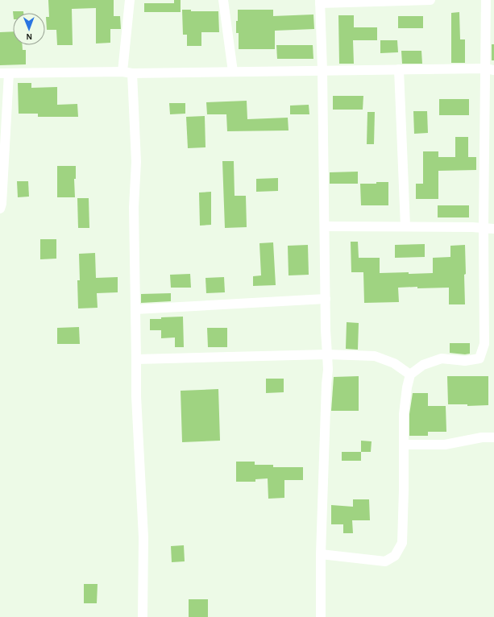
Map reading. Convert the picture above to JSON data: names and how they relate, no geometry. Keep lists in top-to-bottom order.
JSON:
{
  "north": "bottom"
}
